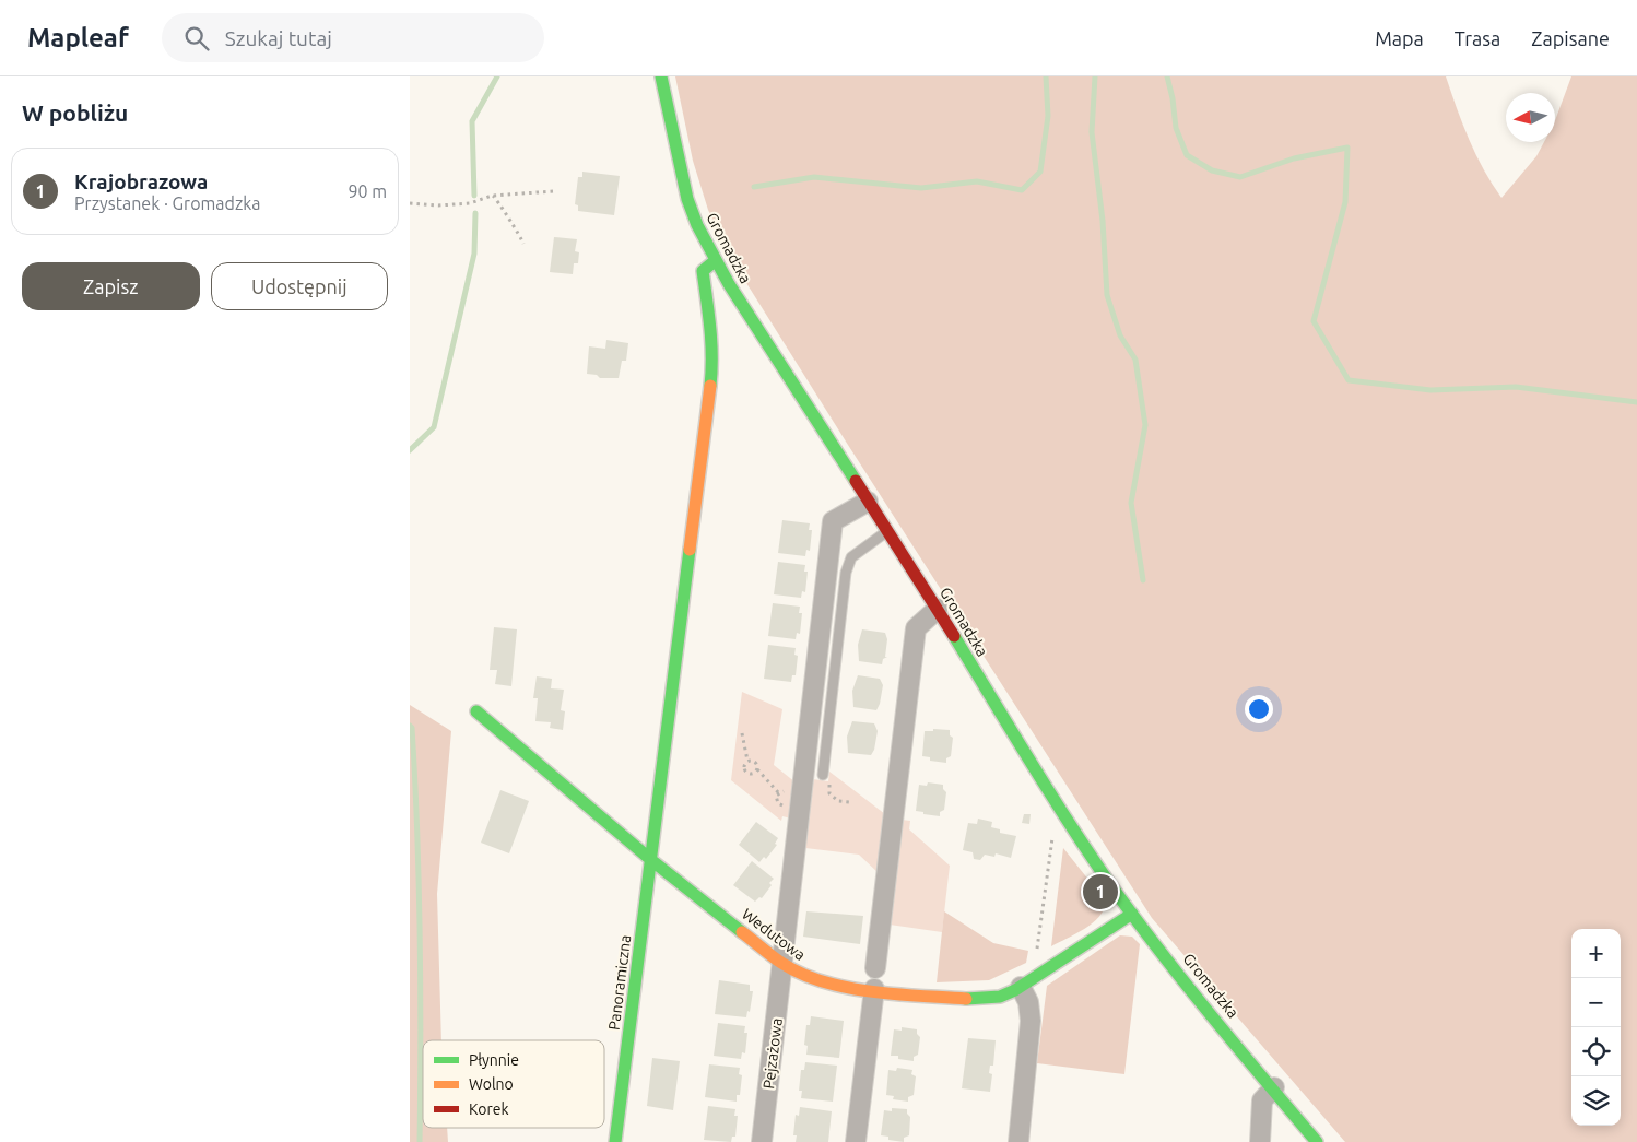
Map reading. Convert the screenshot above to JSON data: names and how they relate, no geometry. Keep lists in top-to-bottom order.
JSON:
{
  "streets": {
    "street": [
      "Gromadzka",
      "Wedutowa",
      "Panoramiczna",
      "Pejzażowa"
    ]
  },
  "crossings": [
    ["Gromadzka", "Wedutowa"],
    ["Gromadzka", "Panoramiczna"],
    ["Gromadzka", "Pejzażowa"],
    ["Wedutowa", "Panoramiczna"],
    ["Wedutowa", "Pejzażowa"]
  ],
  "legend": ["Płynnie", "Wolno", "Korek"],
  "north": "left",
  "page": {
    "header": "Mapleaf",
    "search": "Szukaj tutaj",
    "nav": ["Mapa", "Trasa", "Zapisane"],
    "heading": "W pobliżu",
    "list": [
      {
        "mark": "1",
        "name": "Krajobrazowa",
        "note": "Przystanek · Gromadzka",
        "value": "90 m"
      }
    ],
    "buttons": ["Zapisz", "Udostępnij"],
    "pins": "1",
    "map_buttons": ["+", "−"]
  }
}
